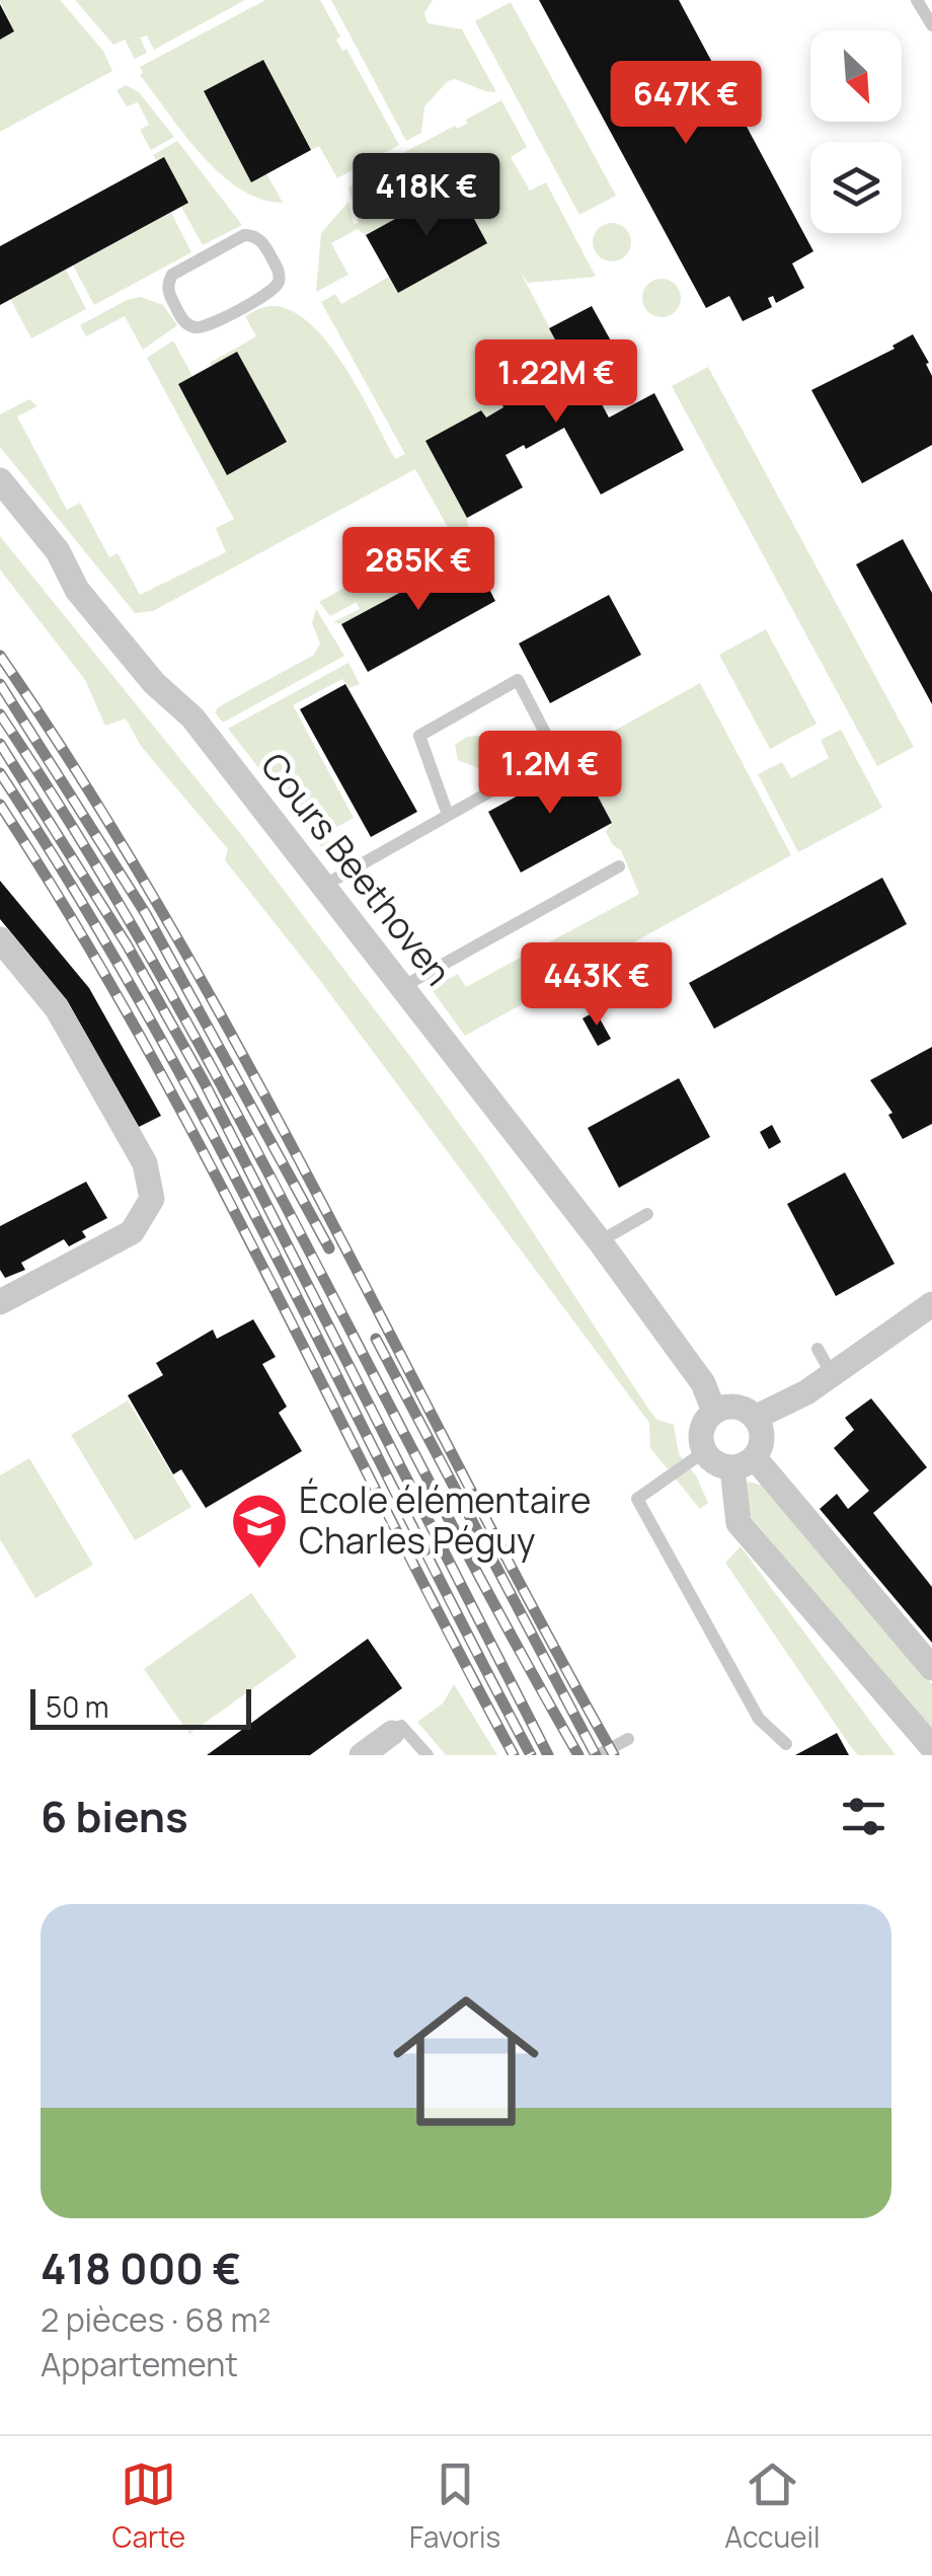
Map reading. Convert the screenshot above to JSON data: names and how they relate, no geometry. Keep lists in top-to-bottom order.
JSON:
{
  "streets": {
    "street": ["Cours Beethoven"]
  },
  "places": {
    "school or university": ["École élémentaire Charles Péguy"]
  },
  "scale_bar": "50 m",
  "north": "bottom right",
  "page": {
    "price": [
      "647K €",
      "418K €",
      "1.22M €",
      "285K €",
      "1.2M €",
      "443K €"
    ],
    "scale": "50 m",
    "heading": "6 biens",
    "list": [
      {
        "name": "418 000 €",
        "note": "2 pièces · 68 m² · Appartement"
      }
    ],
    "tabs": ["Carte", "Favoris", "Accueil"]
  }
}
